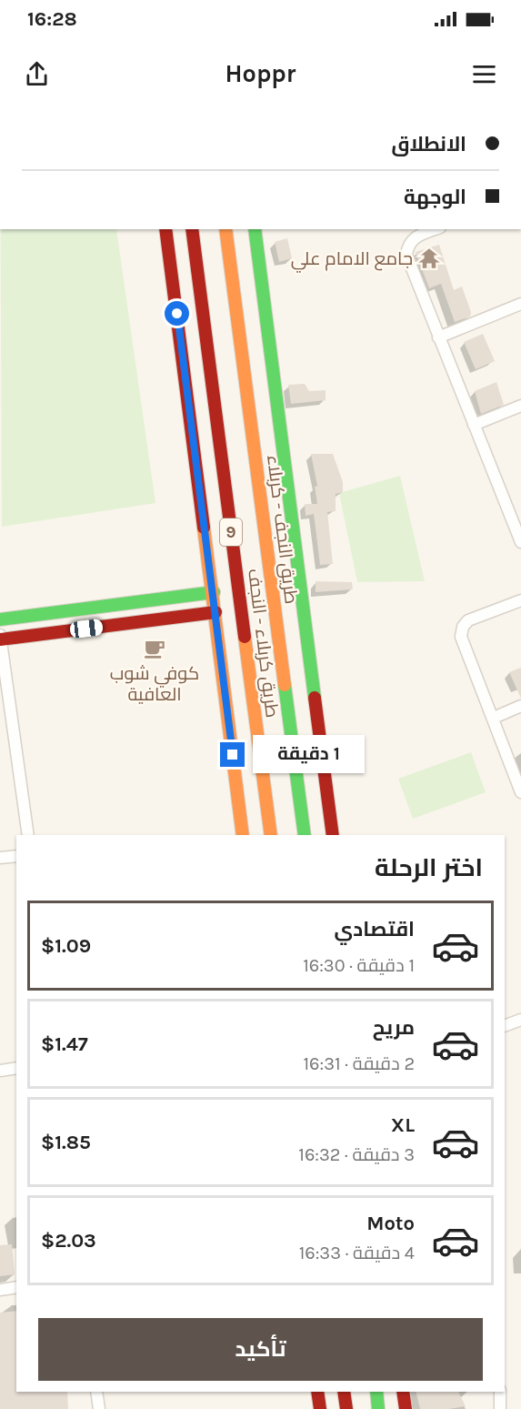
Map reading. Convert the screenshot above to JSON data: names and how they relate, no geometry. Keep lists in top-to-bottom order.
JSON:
{
  "streets": {
    "main road": ["طريق النجف - کربلاء", "9", "طريق کربلاء - النجف"]
  },
  "places": {
    "temple": ["جامع الامام علي"],
    "cafe": ["كوفي شوب العافية"]
  },
  "page": {
    "status": "16:28",
    "header": "Hoppr",
    "banner": ["الانطلاق", "الوجهة"],
    "bubble": "1 دقيقة",
    "heading": "اختر الرحلة",
    "list": [
      {
        "name": "اقتصادي",
        "note": "1 دقيقة · 16:30",
        "value": "$1.09"
      },
      {
        "name": "مريح",
        "note": "2 دقيقة · 16:31",
        "value": "$1.47"
      },
      {
        "name": "XL",
        "note": "3 دقيقة · 16:32",
        "value": "$1.85"
      },
      {
        "name": "Moto",
        "note": "4 دقيقة · 16:33",
        "value": "$2.03"
      }
    ],
    "buttons": "تأكيد"
  }
}
